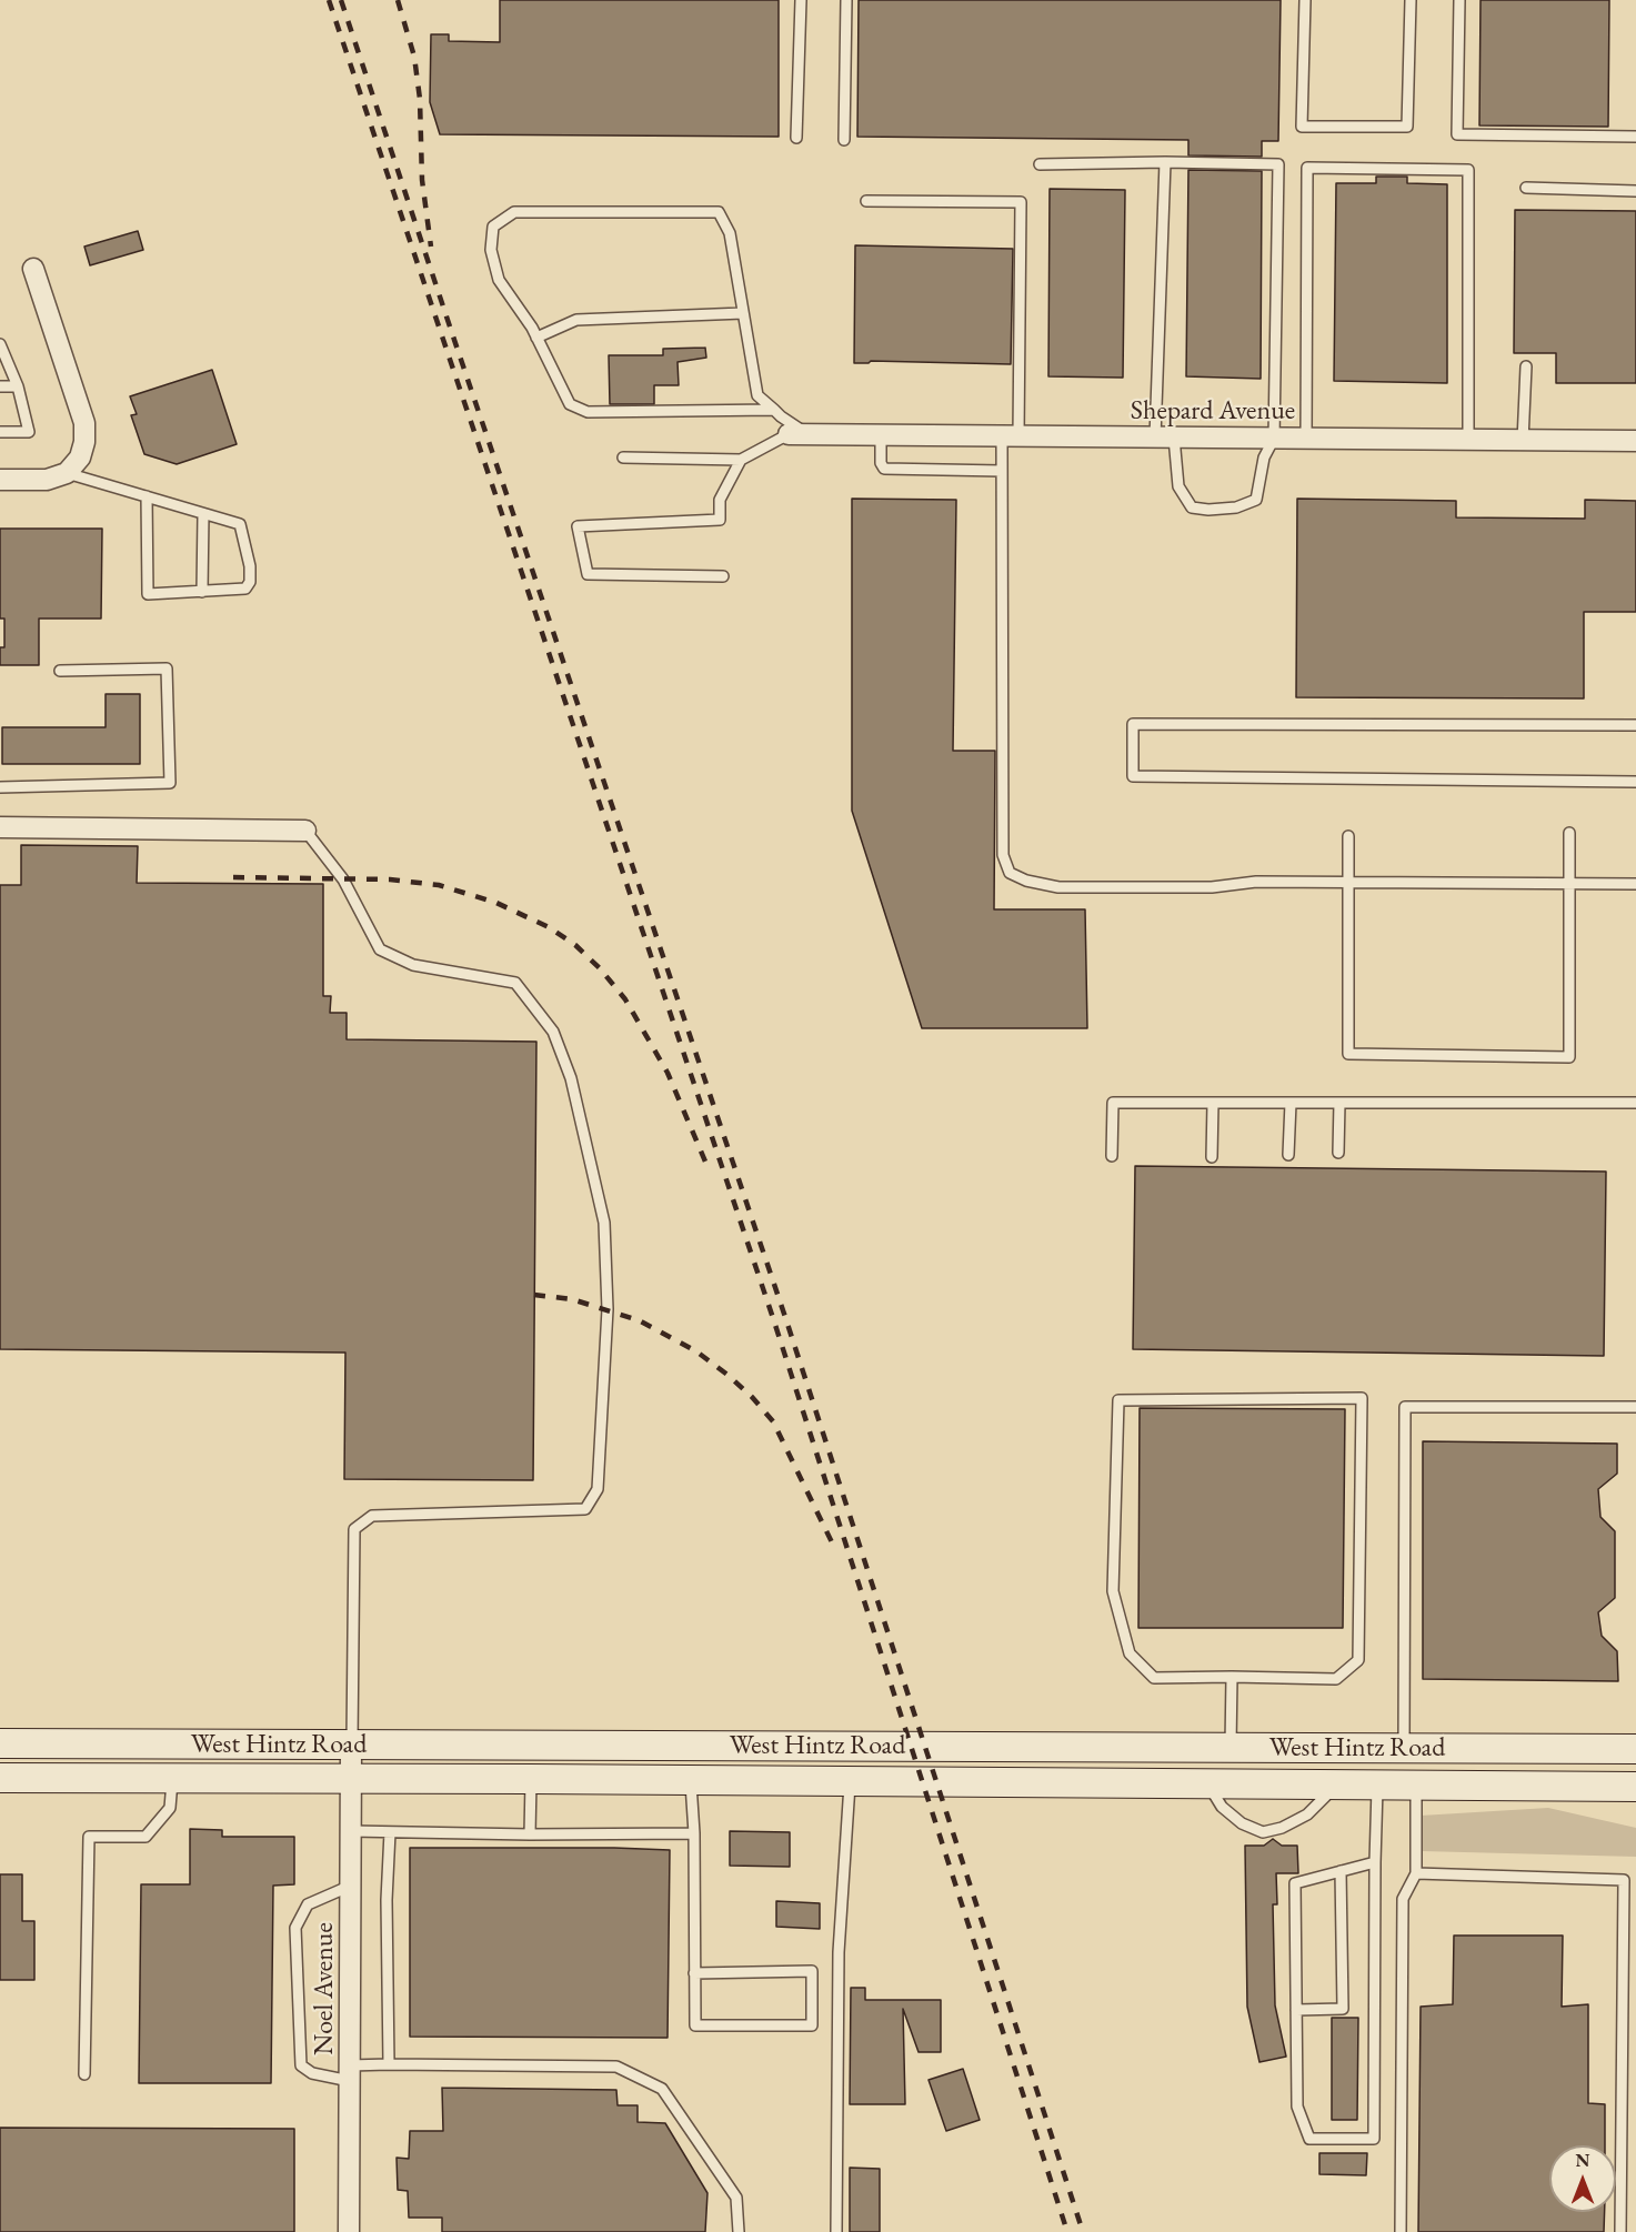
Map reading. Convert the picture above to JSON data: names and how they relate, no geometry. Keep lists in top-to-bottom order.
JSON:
{
  "streets": {
    "main road": ["West Hintz Road"],
    "street": ["Shepard Avenue", "Noel Avenue"]
  },
  "crossings": [
    ["West Hintz Road", "Noel Avenue"]
  ],
  "north": "top"
}
